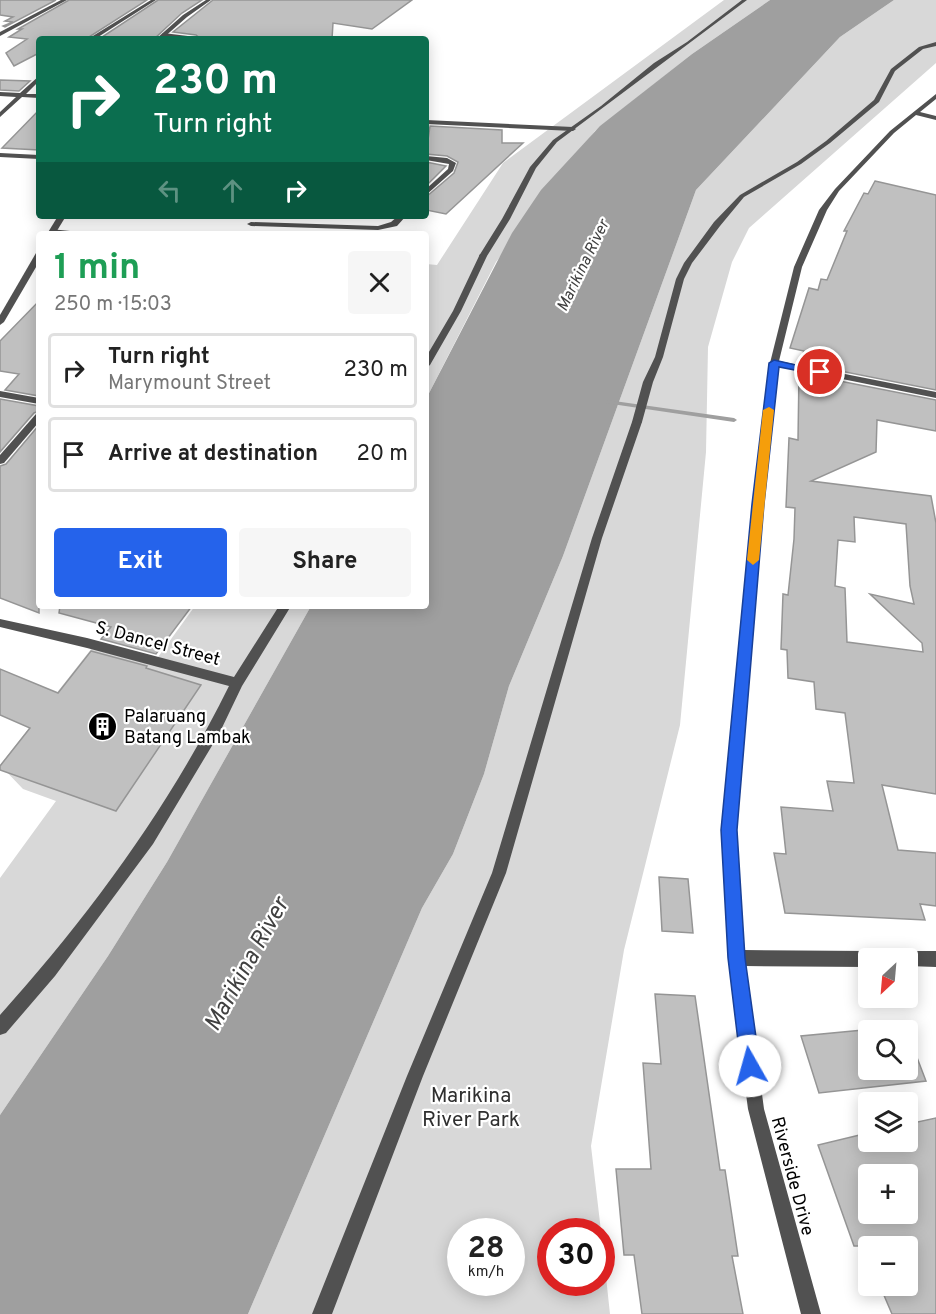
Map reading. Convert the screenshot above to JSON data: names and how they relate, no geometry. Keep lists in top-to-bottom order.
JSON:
{
  "streets": {
    "street": ["S. Dancel Street", "Riverside Drive"]
  },
  "water": ["Marikina River"],
  "parks": ["Marikina River Park"],
  "places": {
    "building": ["Palaruang Batang Lambak"]
  },
  "north": "bottom left",
  "page": {
    "turn": ["230 m", "Turn right"],
    "heading": ["1 min", "250 m · 15:03"],
    "list": [
      {
        "name": "Turn right",
        "note": "Marymount Street",
        "value": "230 m"
      },
      {
        "name": "Arrive at destination",
        "value": "20 m"
      }
    ],
    "buttons": ["Exit", "Share"],
    "map_buttons": ["+", "−"],
    "speed": "28 km/h",
    "limit": "30"
  }
}
